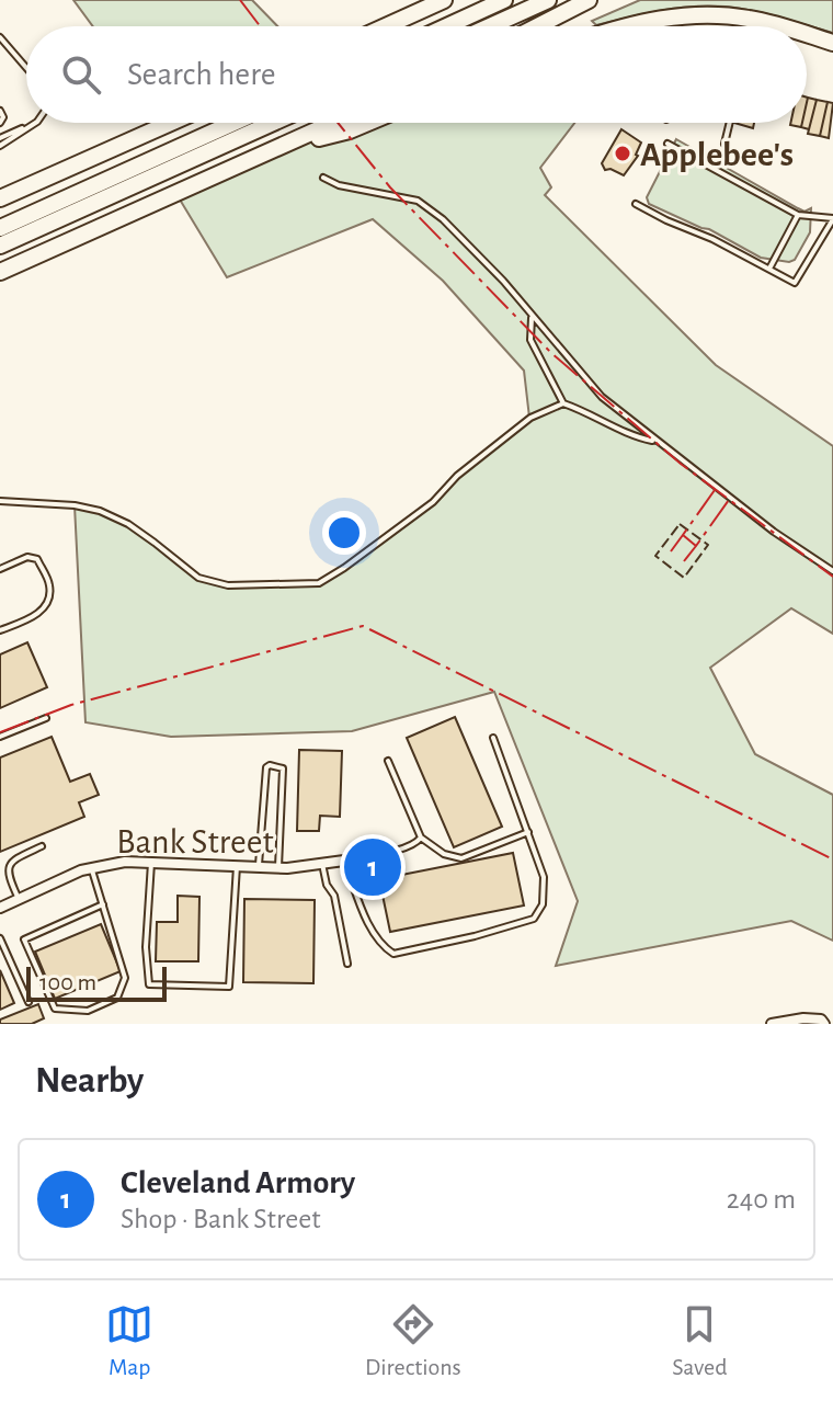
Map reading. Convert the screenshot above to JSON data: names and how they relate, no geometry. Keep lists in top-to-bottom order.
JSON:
{
  "streets": {
    "street": ["Bank Street"]
  },
  "places": ["Applebee's"],
  "scale_bar": "100 m",
  "page": {
    "search": "Search here",
    "pins": "1",
    "scale": "100 m",
    "heading": "Nearby",
    "list": [
      {
        "mark": "1",
        "name": "Cleveland Armory",
        "note": "Shop · Bank Street",
        "value": "240 m"
      }
    ],
    "nav": ["Map", "Directions", "Saved"]
  }
}
